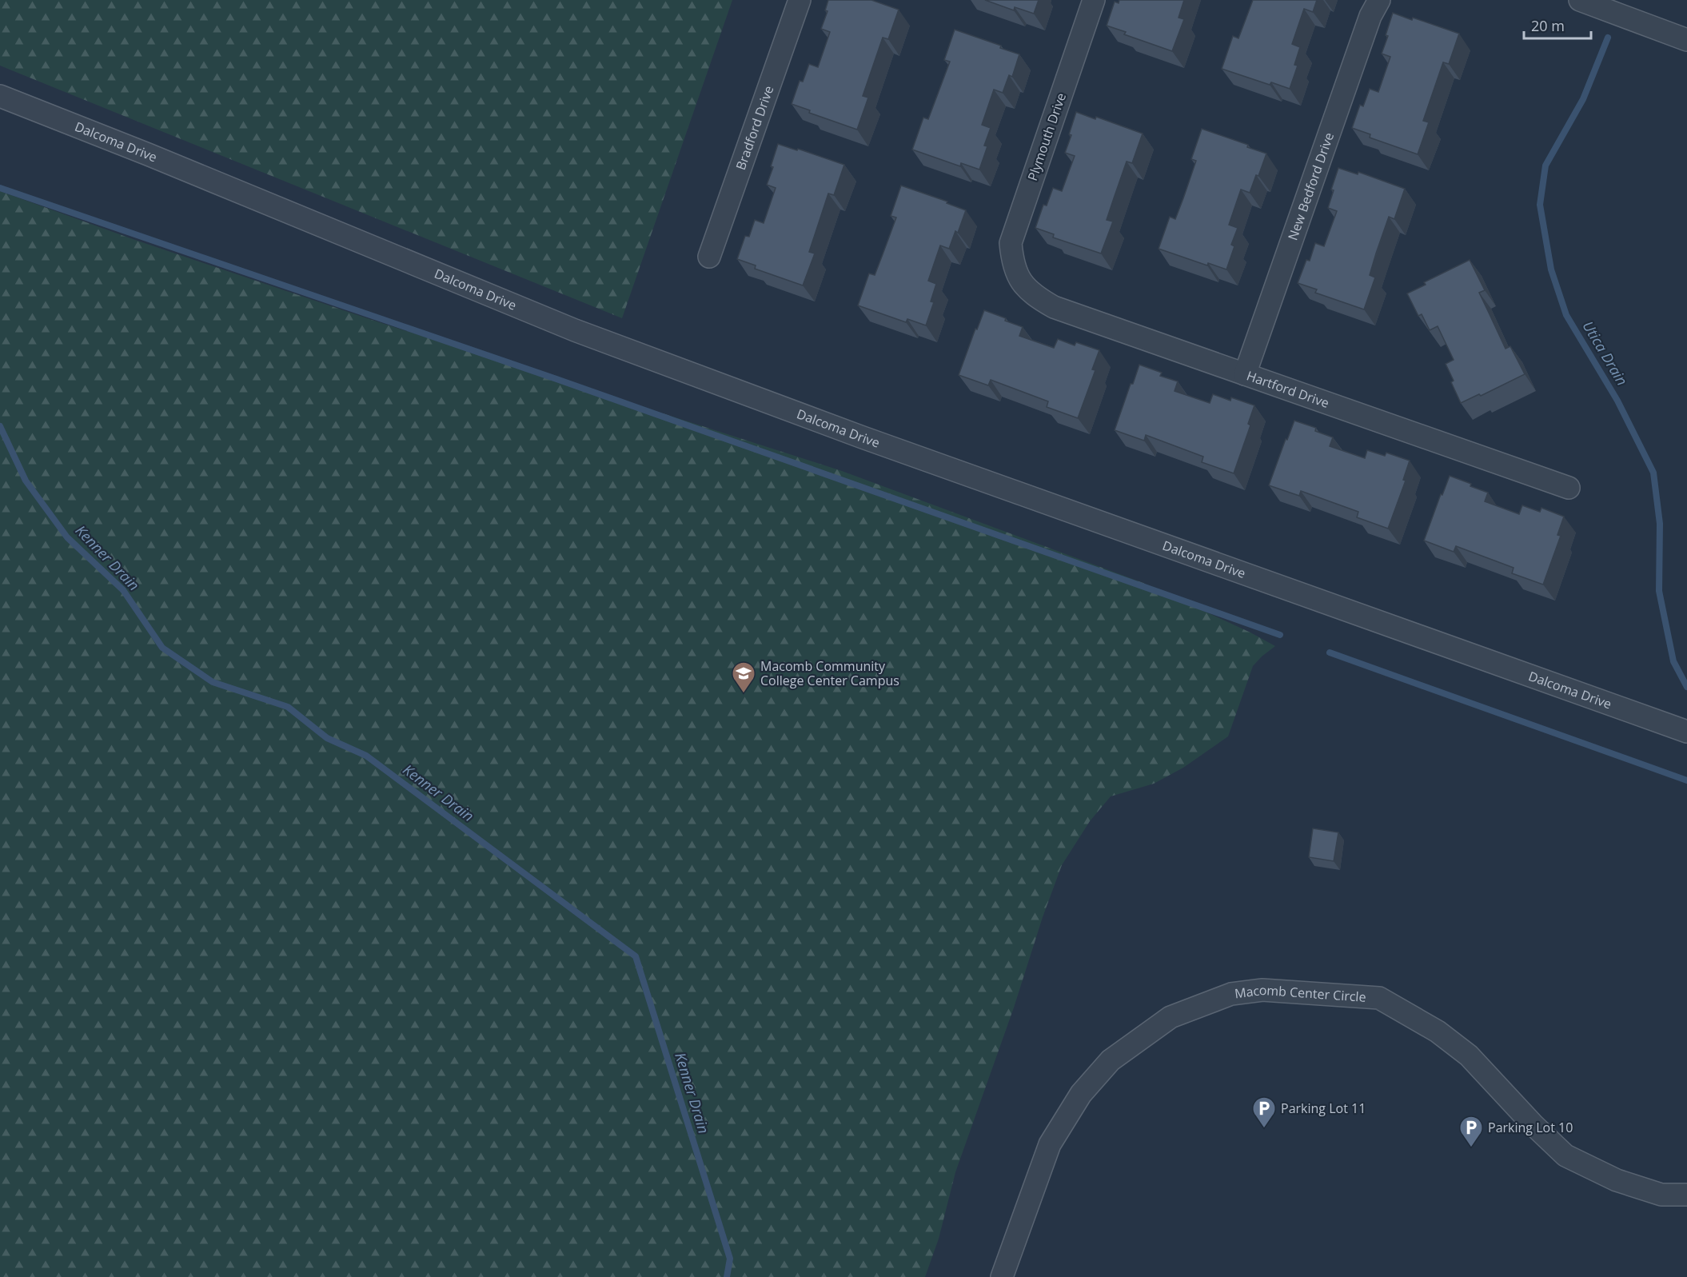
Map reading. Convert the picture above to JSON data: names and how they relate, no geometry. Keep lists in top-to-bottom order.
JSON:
{
  "streets": {
    "street": [
      "Bradford Drive",
      "Plymouth Drive",
      "Dalcoma Drive",
      "New Bedford Drive",
      "Hartford Drive",
      "Macomb Center Circle"
    ]
  },
  "crossings": [
    ["Plymouth Drive", "Hartford Drive"],
    ["New Bedford Drive", "Hartford Drive"]
  ],
  "water": ["Utica Drain", "Kenner Drain"],
  "places": {
    "school or university": ["Macomb Community College Center Campus"],
    "parking": ["Parking Lot 11", "Parking Lot 10"]
  },
  "scale_bar": "20 m"
}
